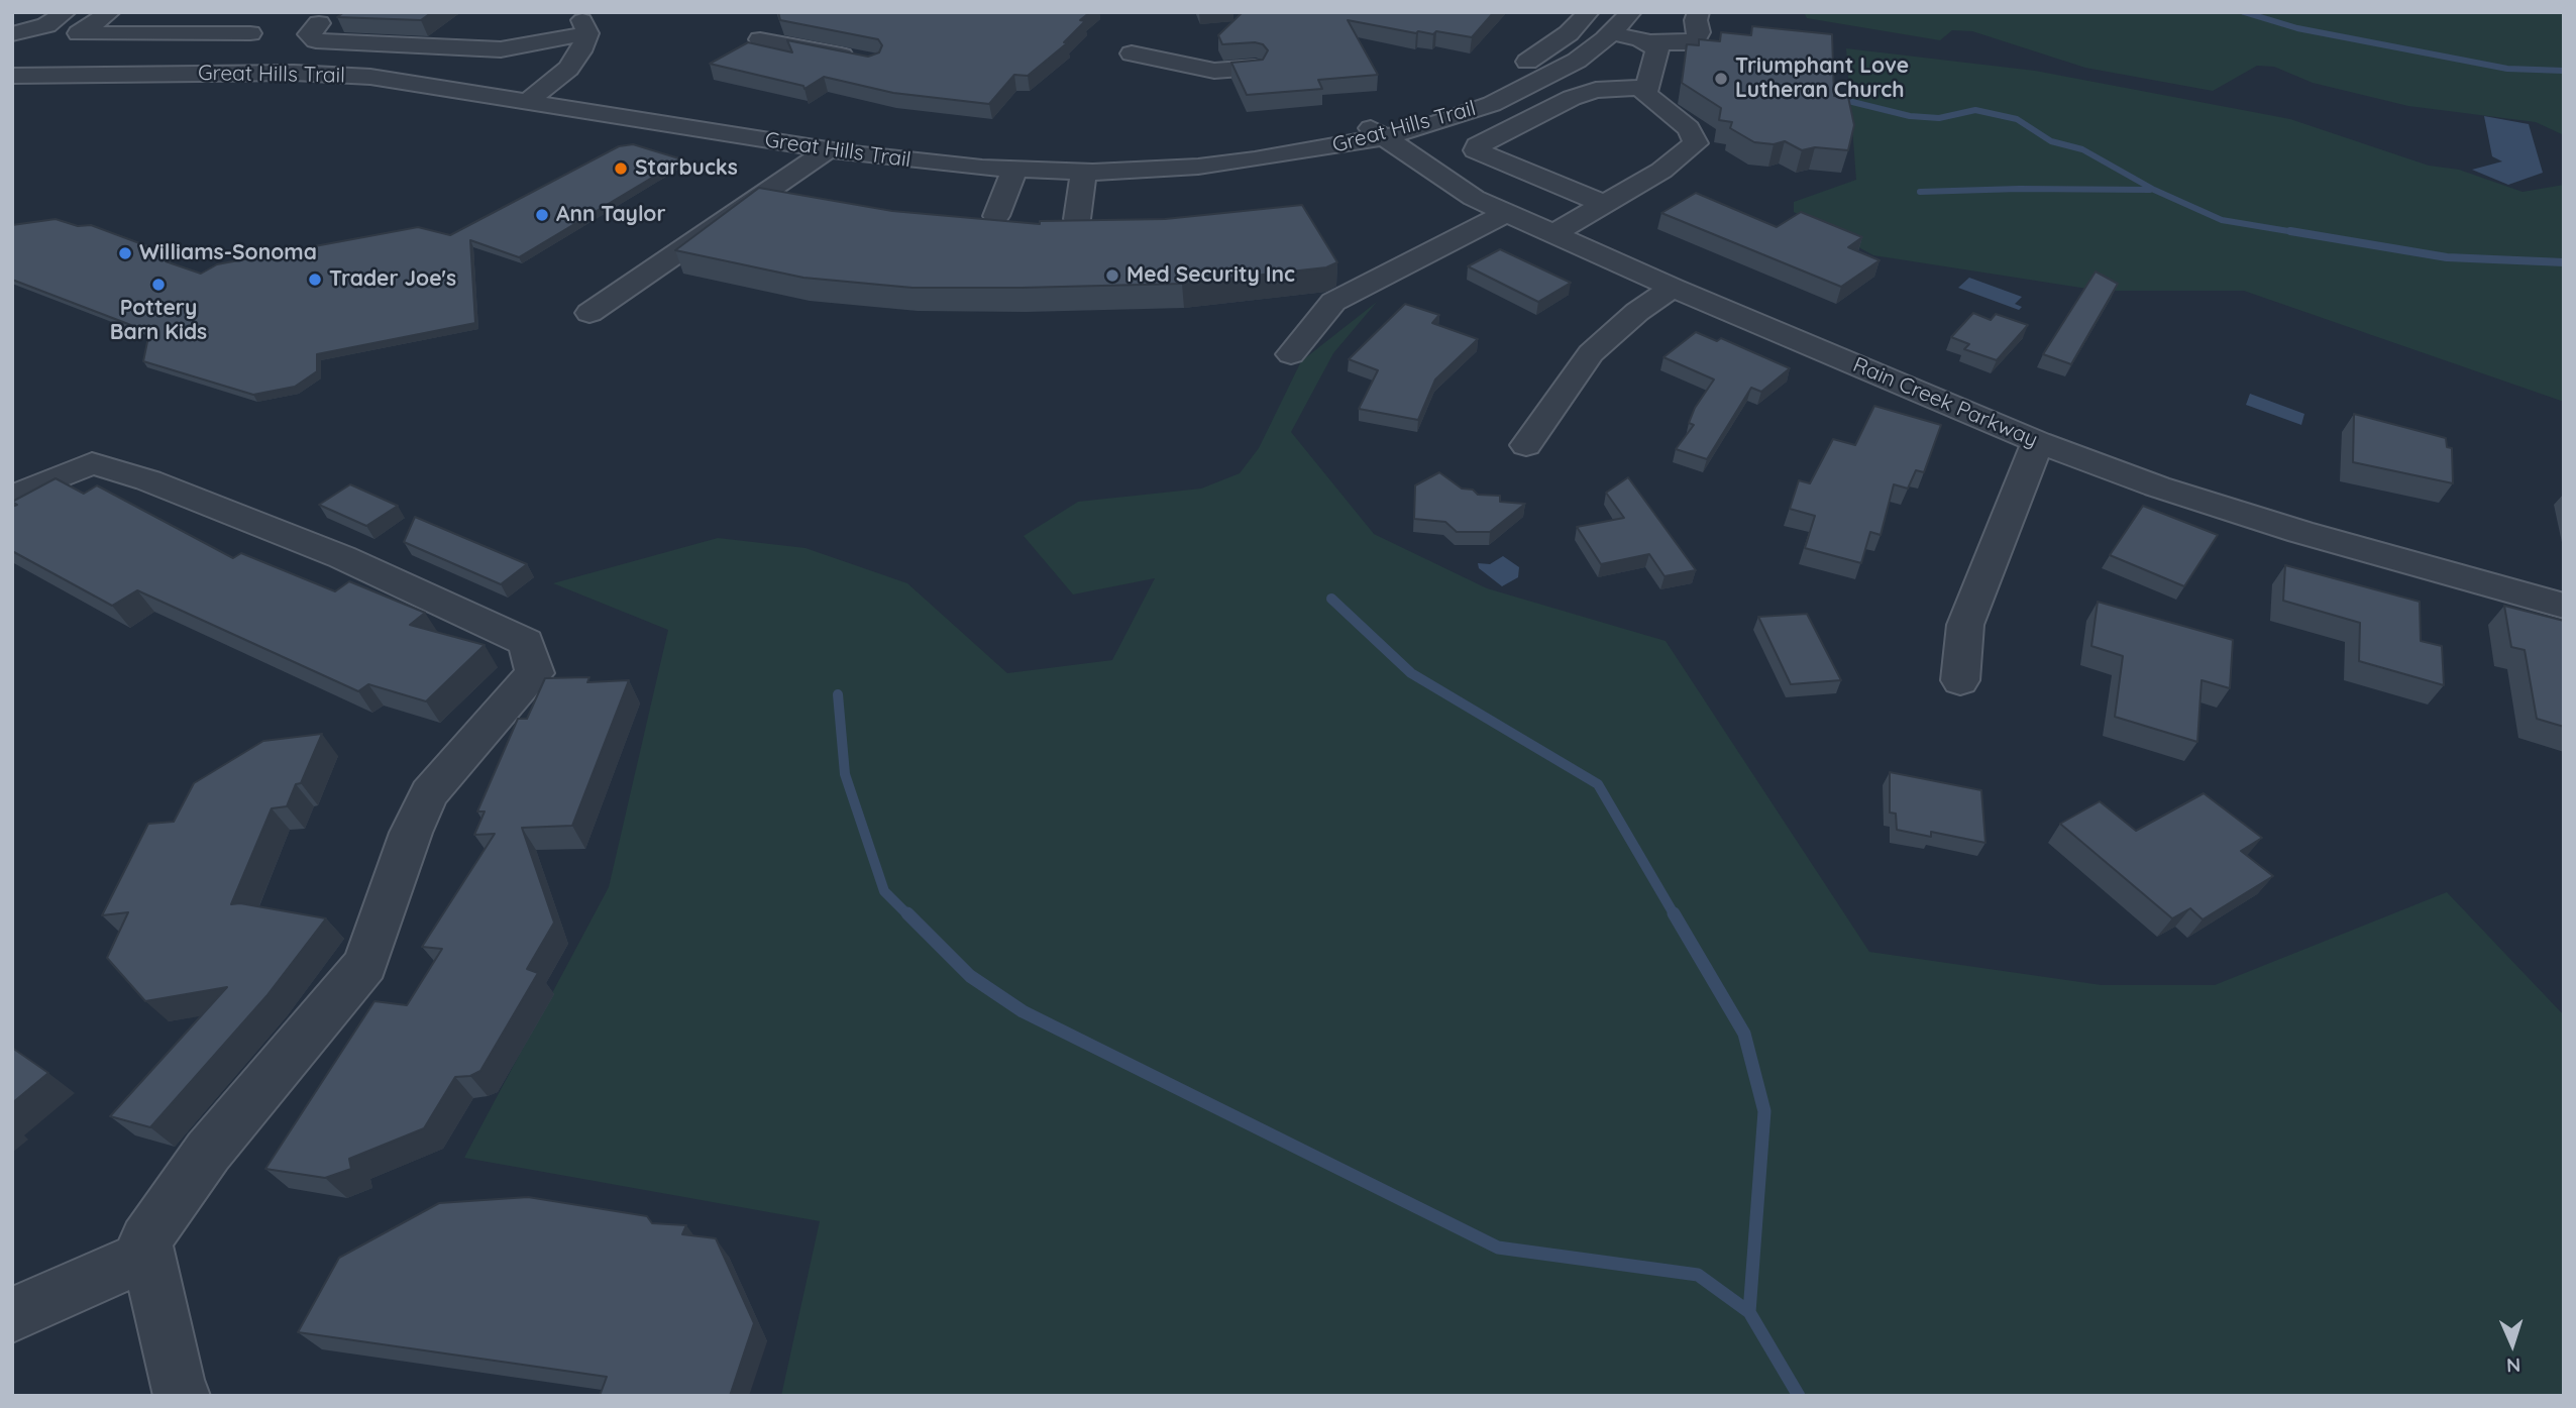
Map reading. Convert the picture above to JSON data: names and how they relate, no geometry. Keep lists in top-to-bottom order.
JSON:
{
  "streets": {
    "street": ["Great Hills Trail", "Rain Creek Parkway"]
  },
  "crossings": [
    ["Great Hills Trail", "Rain Creek Parkway"]
  ],
  "places": [
    "Triumphant Love Lutheran Church",
    "Starbucks",
    "Ann Taylor",
    "Williams-Sonoma",
    "Med Security Inc",
    "Trader Joe's",
    "Pottery Barn Kids"
  ],
  "north": "bottom"
}
